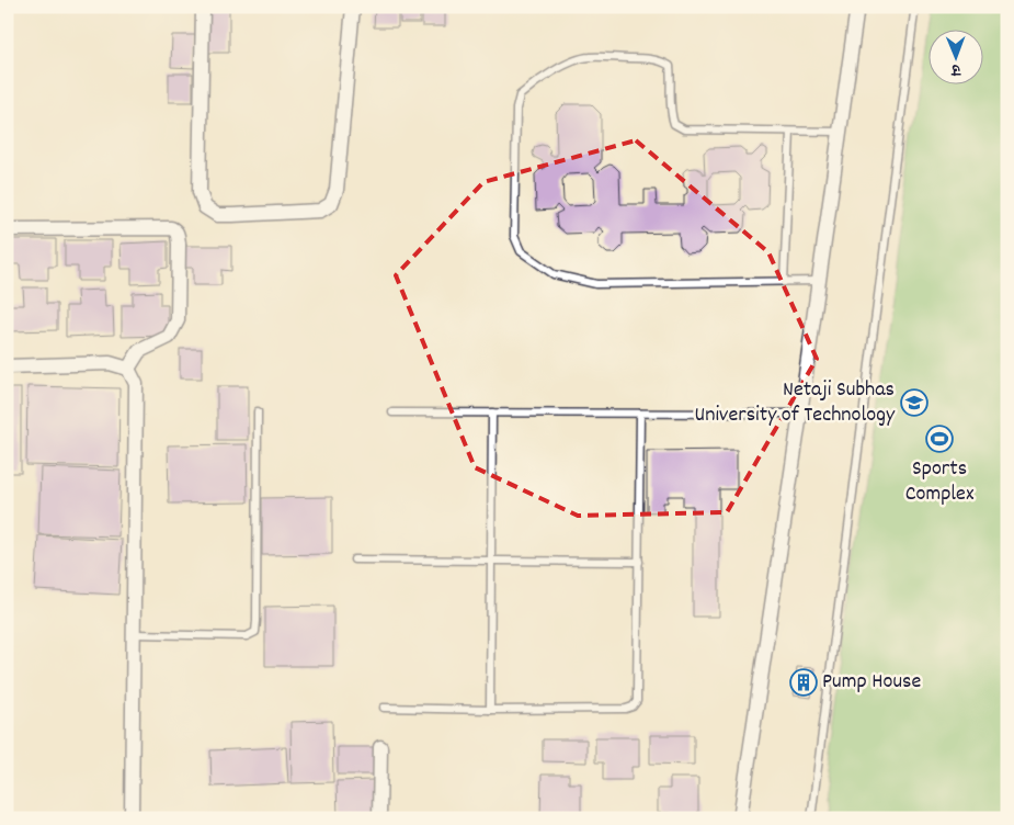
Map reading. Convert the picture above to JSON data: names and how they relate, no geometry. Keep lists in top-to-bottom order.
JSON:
{
  "places": {
    "school or university": ["Netaji Subhas University of Technology"],
    "sports": ["Sports Complex"],
    "building": ["Pump House"]
  },
  "north": "bottom"
}
